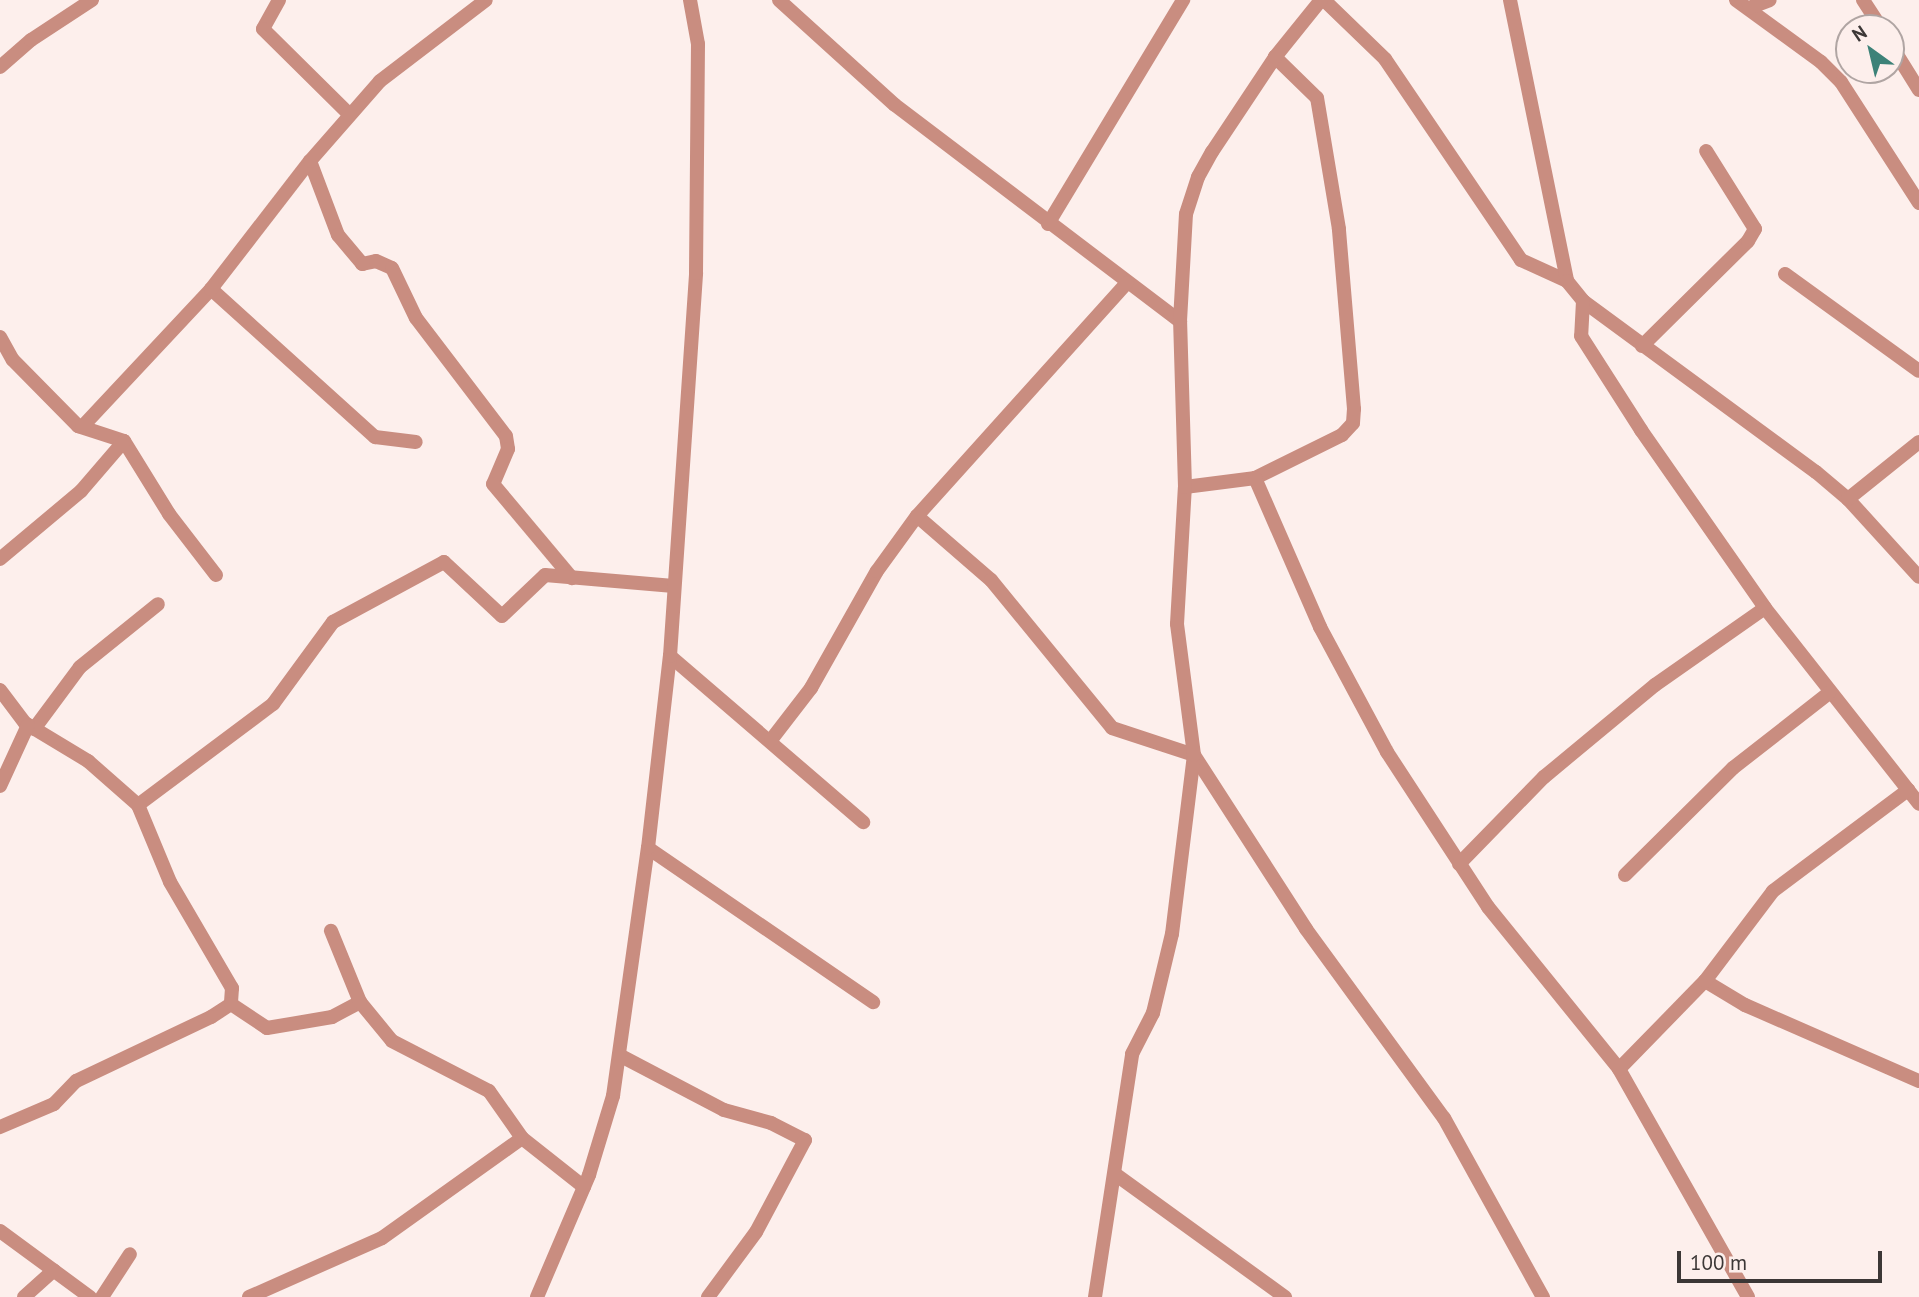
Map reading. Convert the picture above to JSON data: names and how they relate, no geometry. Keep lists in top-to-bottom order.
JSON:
{
  "scale_bar": "100 m",
  "north": "top left"
}
